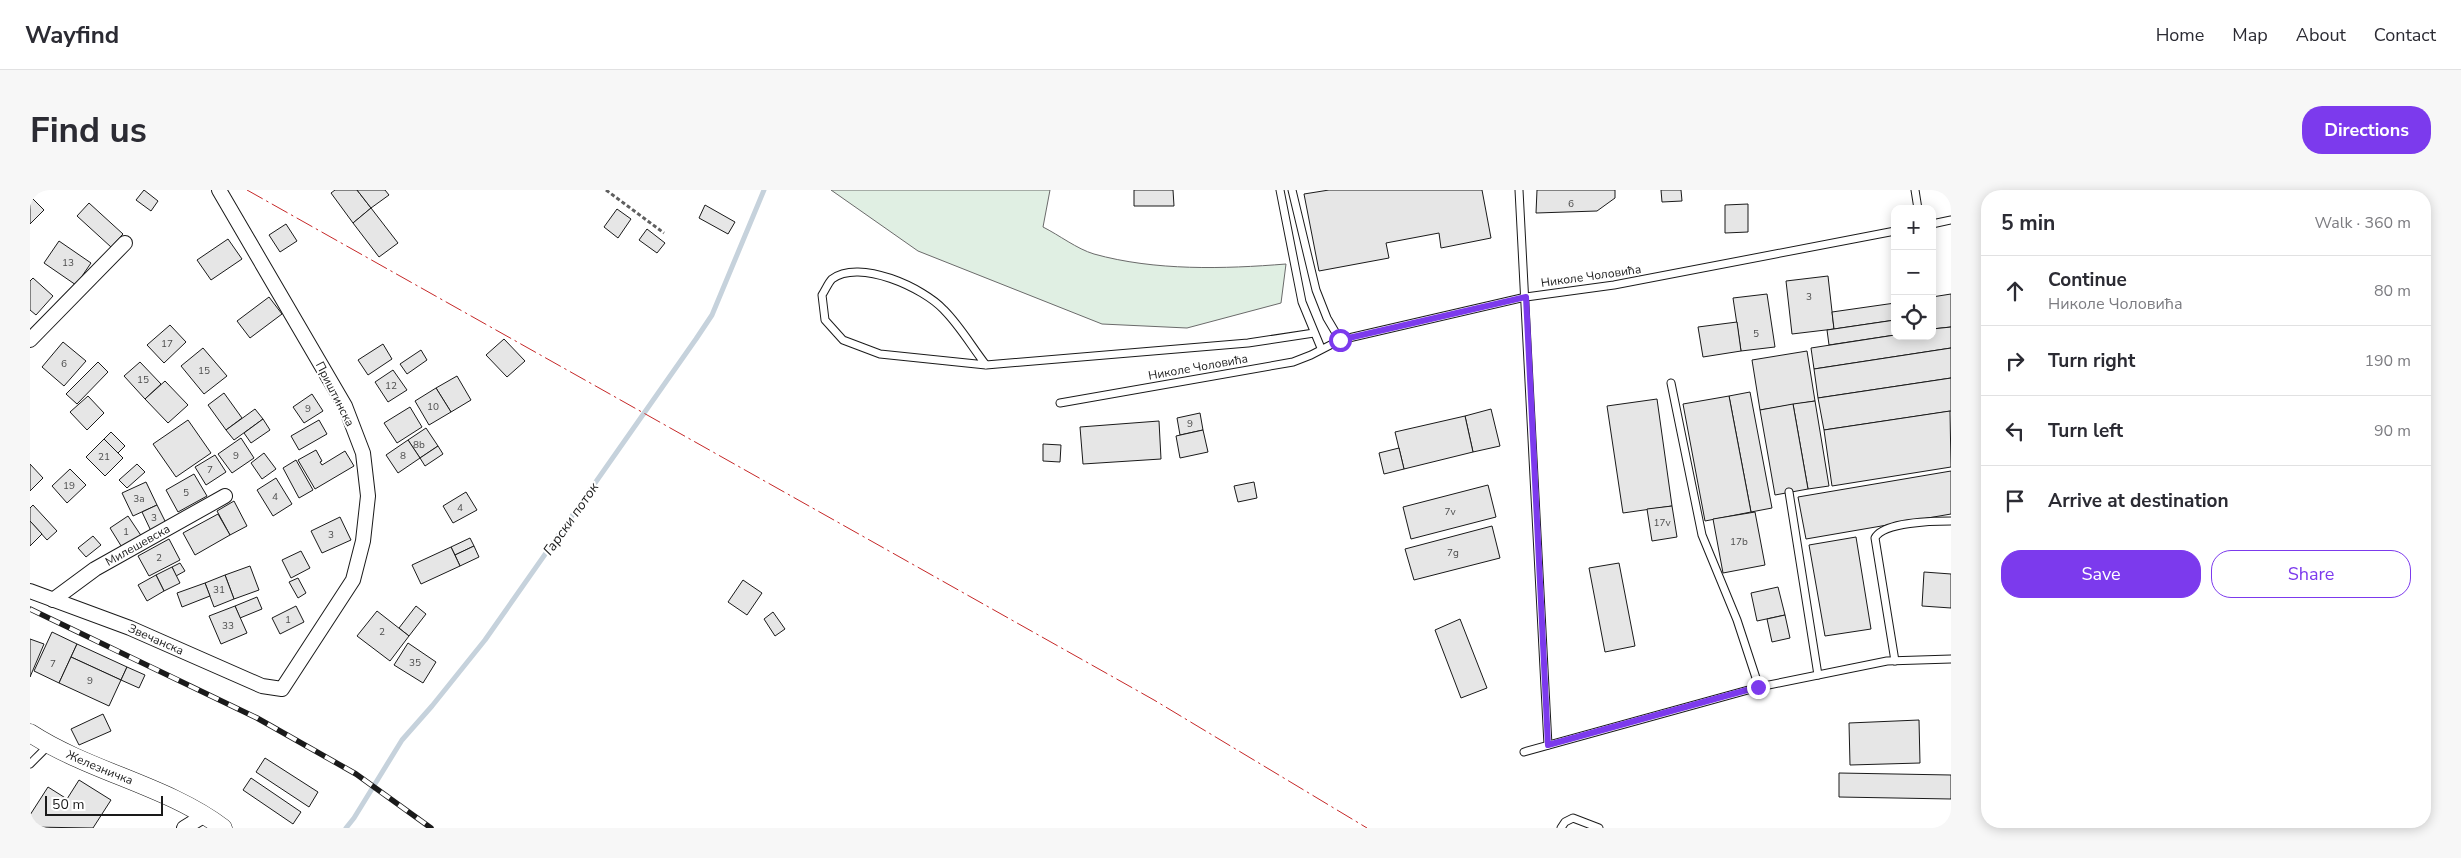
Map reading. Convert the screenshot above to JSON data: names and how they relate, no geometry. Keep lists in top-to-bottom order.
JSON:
{
  "streets": {
    "street": [
      "Приштинска",
      "Милешевска",
      "Звечанска",
      "Железничка"
    ],
    "lane": ["Николе Чоловића"]
  },
  "crossings": [
    ["Приштинска", "Звечанска"],
    ["Милешевска", "Звечанска"]
  ],
  "water": ["Гарски поток"],
  "house_numbers": [
    "6",
    "13",
    "3",
    "5",
    "17",
    "6",
    "15",
    "15",
    "12",
    "10",
    "9",
    "9",
    "8b",
    "9",
    "8",
    "21",
    "7",
    "19",
    "5",
    "4",
    "3a",
    "4",
    "7v",
    "3",
    "17v",
    "1",
    "3",
    "17b",
    "7g",
    "2",
    "31",
    "1",
    "33",
    "2",
    "35",
    "7",
    "9"
  ],
  "scale_bar": "50 m",
  "page": {
    "header": "Wayfind",
    "nav": [
      "Home",
      "Map",
      "About",
      "Contact"
    ],
    "buttons": [
      "Directions",
      ["Save", "Share"]
    ],
    "title": "Find us",
    "heading": ["5 min", "Walk · 360 m"],
    "map_buttons": ["+", "−"],
    "list": [
      ["Continue", "Николе Чоловића", "80 m"],
      ["Turn right", "190 m"],
      ["Turn left", "90 m"],
      "Arrive at destination"
    ],
    "scale": "50 m"
  }
}
